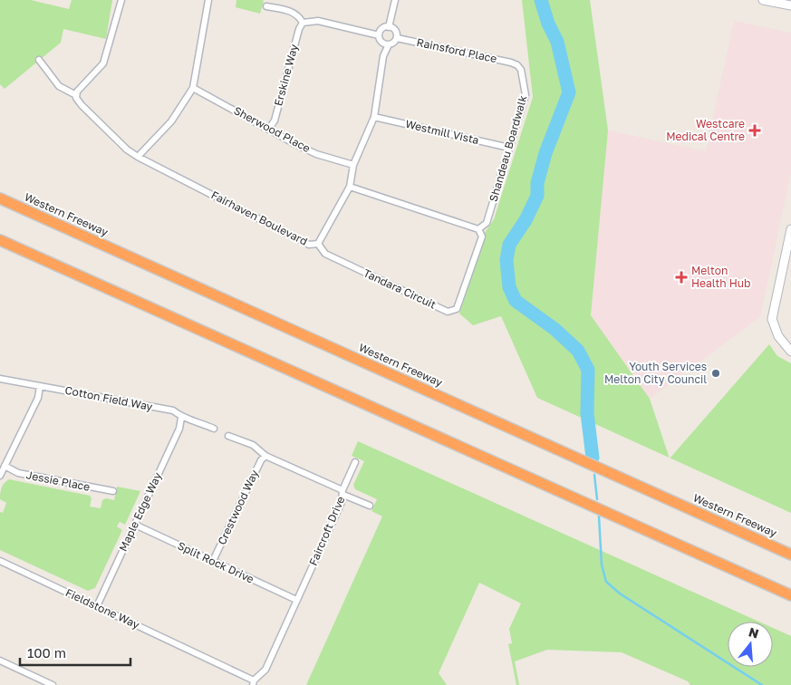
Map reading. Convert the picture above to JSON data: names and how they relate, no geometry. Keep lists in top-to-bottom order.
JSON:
{
  "streets": {
    "highway": ["Western Freeway"],
    "street": [
      "Rainsford Place",
      "Erskine Way",
      "Sherwood Place",
      "Westmill Vista",
      "Shandeau Boardwalk",
      "Fairhaven Boulevard",
      "Tandara Circuit",
      "Cotton Field Way",
      "Jessie Place",
      "Crestwood Way",
      "Maple Edge Way",
      "Faircroft Drive",
      "Split Rock Drive",
      "Fieldstone Way"
    ]
  },
  "crossings": [
    ["Rainsford Place", "Shandeau Boardwalk"],
    ["Rainsford Place", "Fairhaven Boulevard"],
    ["Erskine Way", "Sherwood Place"],
    ["Sherwood Place", "Fairhaven Boulevard"],
    ["Westmill Vista", "Shandeau Boardwalk"],
    ["Westmill Vista", "Fairhaven Boulevard"],
    ["Shandeau Boardwalk", "Tandara Circuit"],
    ["Fairhaven Boulevard", "Tandara Circuit"],
    ["Cotton Field Way", "Maple Edge Way"],
    ["Crestwood Way", "Faircroft Drive"],
    ["Crestwood Way", "Split Rock Drive"],
    ["Maple Edge Way", "Split Rock Drive"],
    ["Maple Edge Way", "Fieldstone Way"],
    ["Faircroft Drive", "Split Rock Drive"],
    ["Faircroft Drive", "Fieldstone Way"]
  ],
  "places": {
    "health": ["Westcare Medical Centre", "Melton Health Hub"],
    "other": ["Youth Services Melton City Council"]
  },
  "scale_bar": "100 m",
  "north": "top"
}
